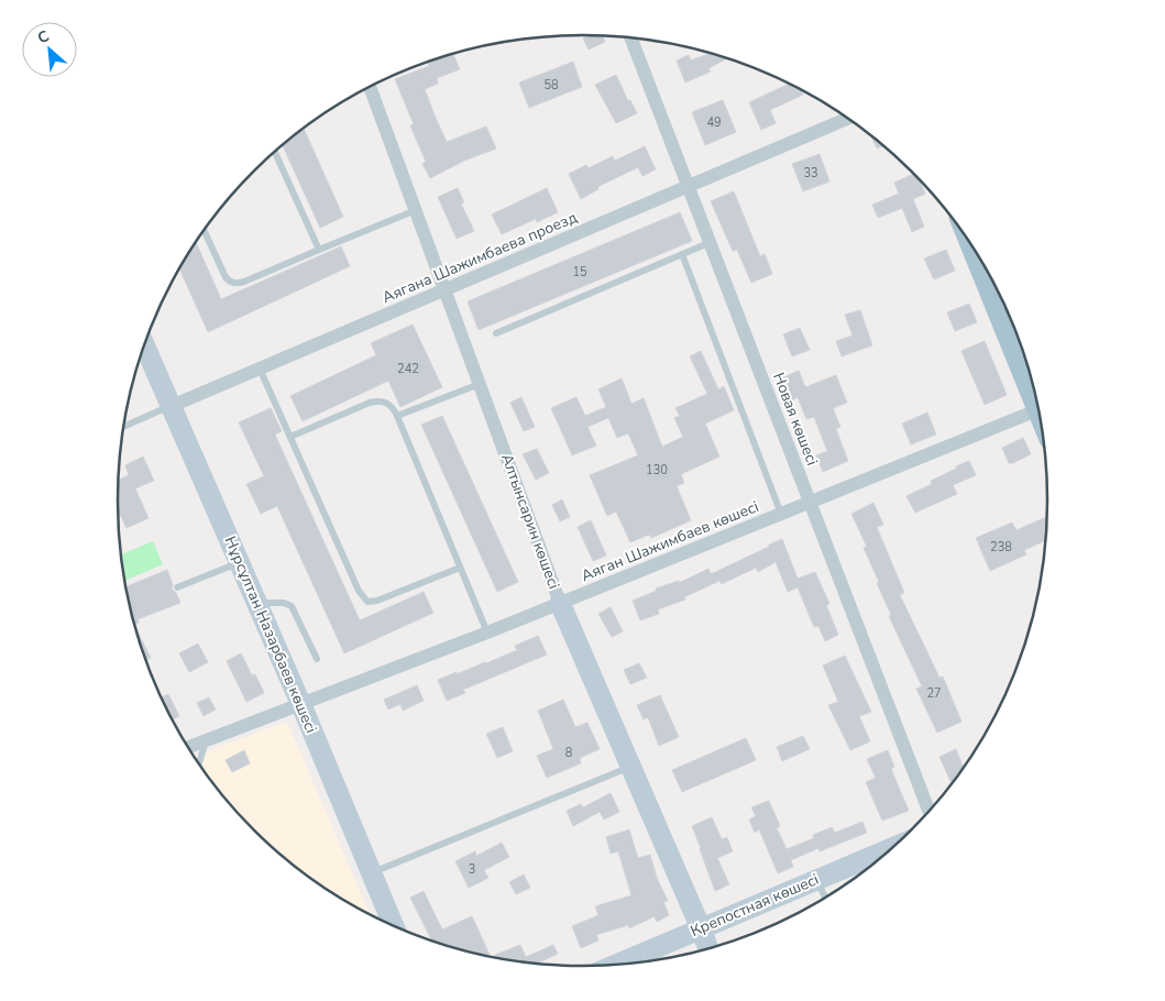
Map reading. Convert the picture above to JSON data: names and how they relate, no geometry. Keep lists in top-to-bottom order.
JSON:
{
  "streets": {
    "street": [
      "Аягана Шажимбаева проезд",
      "Новая көшесі",
      "Алтынсарин көшесі",
      "Аяган Шажимбаев көшесі",
      "Нұрсұлтан Назарбаев көшесі",
      "Крепостная көшесі"
    ]
  },
  "crossings": [
    ["Аягана Шажимбаева проезд", "Новая көшесі"],
    ["Аягана Шажимбаева проезд", "Алтынсарин көшесі"],
    ["Аягана Шажимбаева проезд", "Нұрсұлтан Назарбаев көшесі"],
    ["Новая көшесі", "Аяган Шажимбаев көшесі"],
    ["Алтынсарин көшесі", "Аяган Шажимбаев көшесі"],
    ["Алтынсарин көшесі", "Крепостная көшесі"],
    ["Аяган Шажимбаев көшесі", "Нұрсұлтан Назарбаев көшесі"]
  ],
  "house_numbers": [
    "58",
    "49",
    "33",
    "15",
    "242",
    "130",
    "238",
    "27",
    "8",
    "3"
  ],
  "north": "top left"
}
